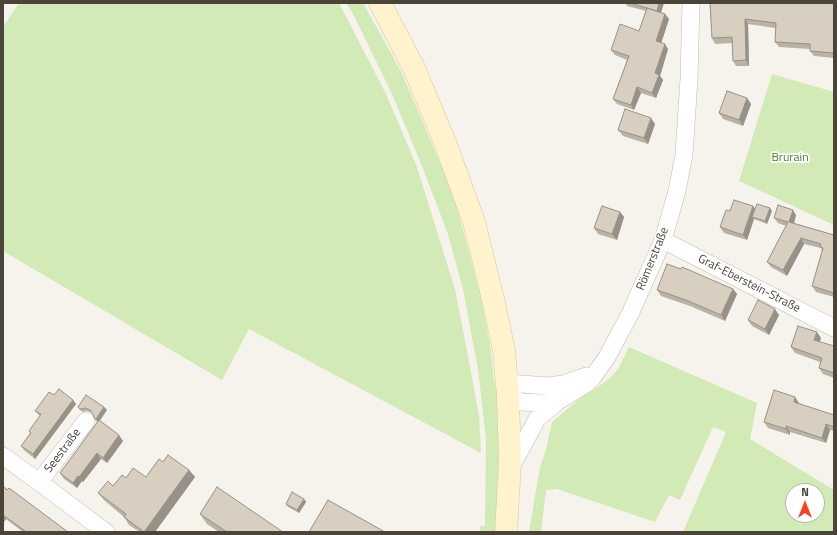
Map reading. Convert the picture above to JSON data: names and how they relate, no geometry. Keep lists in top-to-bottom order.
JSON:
{
  "streets": {
    "main road": ["Römerstraße"],
    "street": ["Graf-Eberstein-Straße", "Seestraße"]
  },
  "crossings": [
    ["Römerstraße", "Graf-Eberstein-Straße"]
  ],
  "parks": ["Brurain"],
  "north": "top"
}
